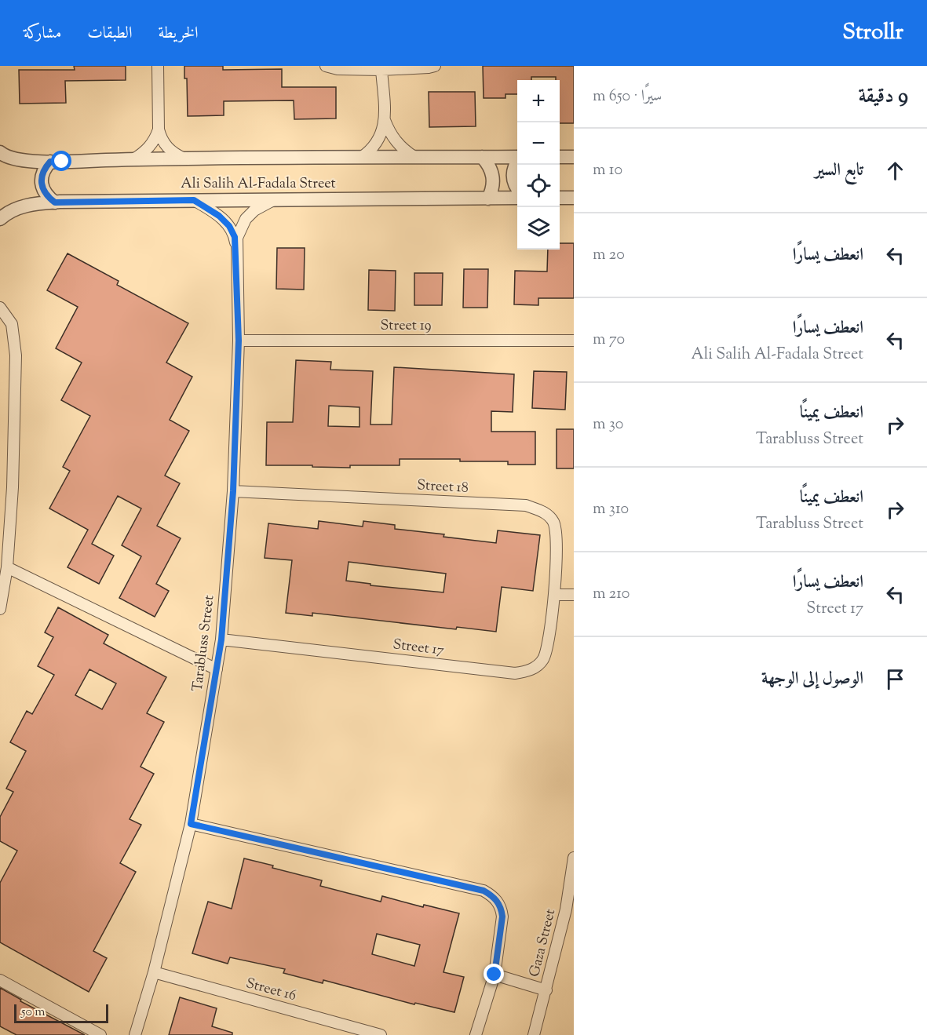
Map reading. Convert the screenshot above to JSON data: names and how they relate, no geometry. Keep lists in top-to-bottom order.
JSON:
{
  "streets": {
    "street": [
      "Ali Salih Al-Fadala Street",
      "Street 19",
      "Street 18",
      "Tarabluss Street",
      "Street 17",
      "Gaza Street",
      "Street 16"
    ]
  },
  "crossings": [
    ["Ali Salih Al-Fadala Street", "Tarabluss Street"],
    ["Street 19", "Tarabluss Street"],
    ["Street 18", "Tarabluss Street"],
    ["Street 18", "Street 17"],
    ["Tarabluss Street", "Street 17"],
    ["Tarabluss Street", "Street 16"]
  ],
  "scale_bar": "50 m",
  "page": {
    "header": "Strollr",
    "nav": ["الخريطة", "الطبقات", "مشاركة"],
    "heading": ["9 دقيقة", "سيرًا · 650 m"],
    "map_buttons": ["+", "−"],
    "list": [
      ["تابع السير", "10 m"],
      ["انعطف يسارًا", "20 m"],
      ["انعطف يسارًا", "Ali Salih Al-Fadala Street", "70 m"],
      ["انعطف يمينًا", "Tarabluss Street", "30 m"],
      ["انعطف يمينًا", "Tarabluss Street", "310 m"],
      ["انعطف يسارًا", "Street 17", "210 m"],
      "الوصول إلى الوجهة"
    ],
    "scale": "50 m"
  }
}
